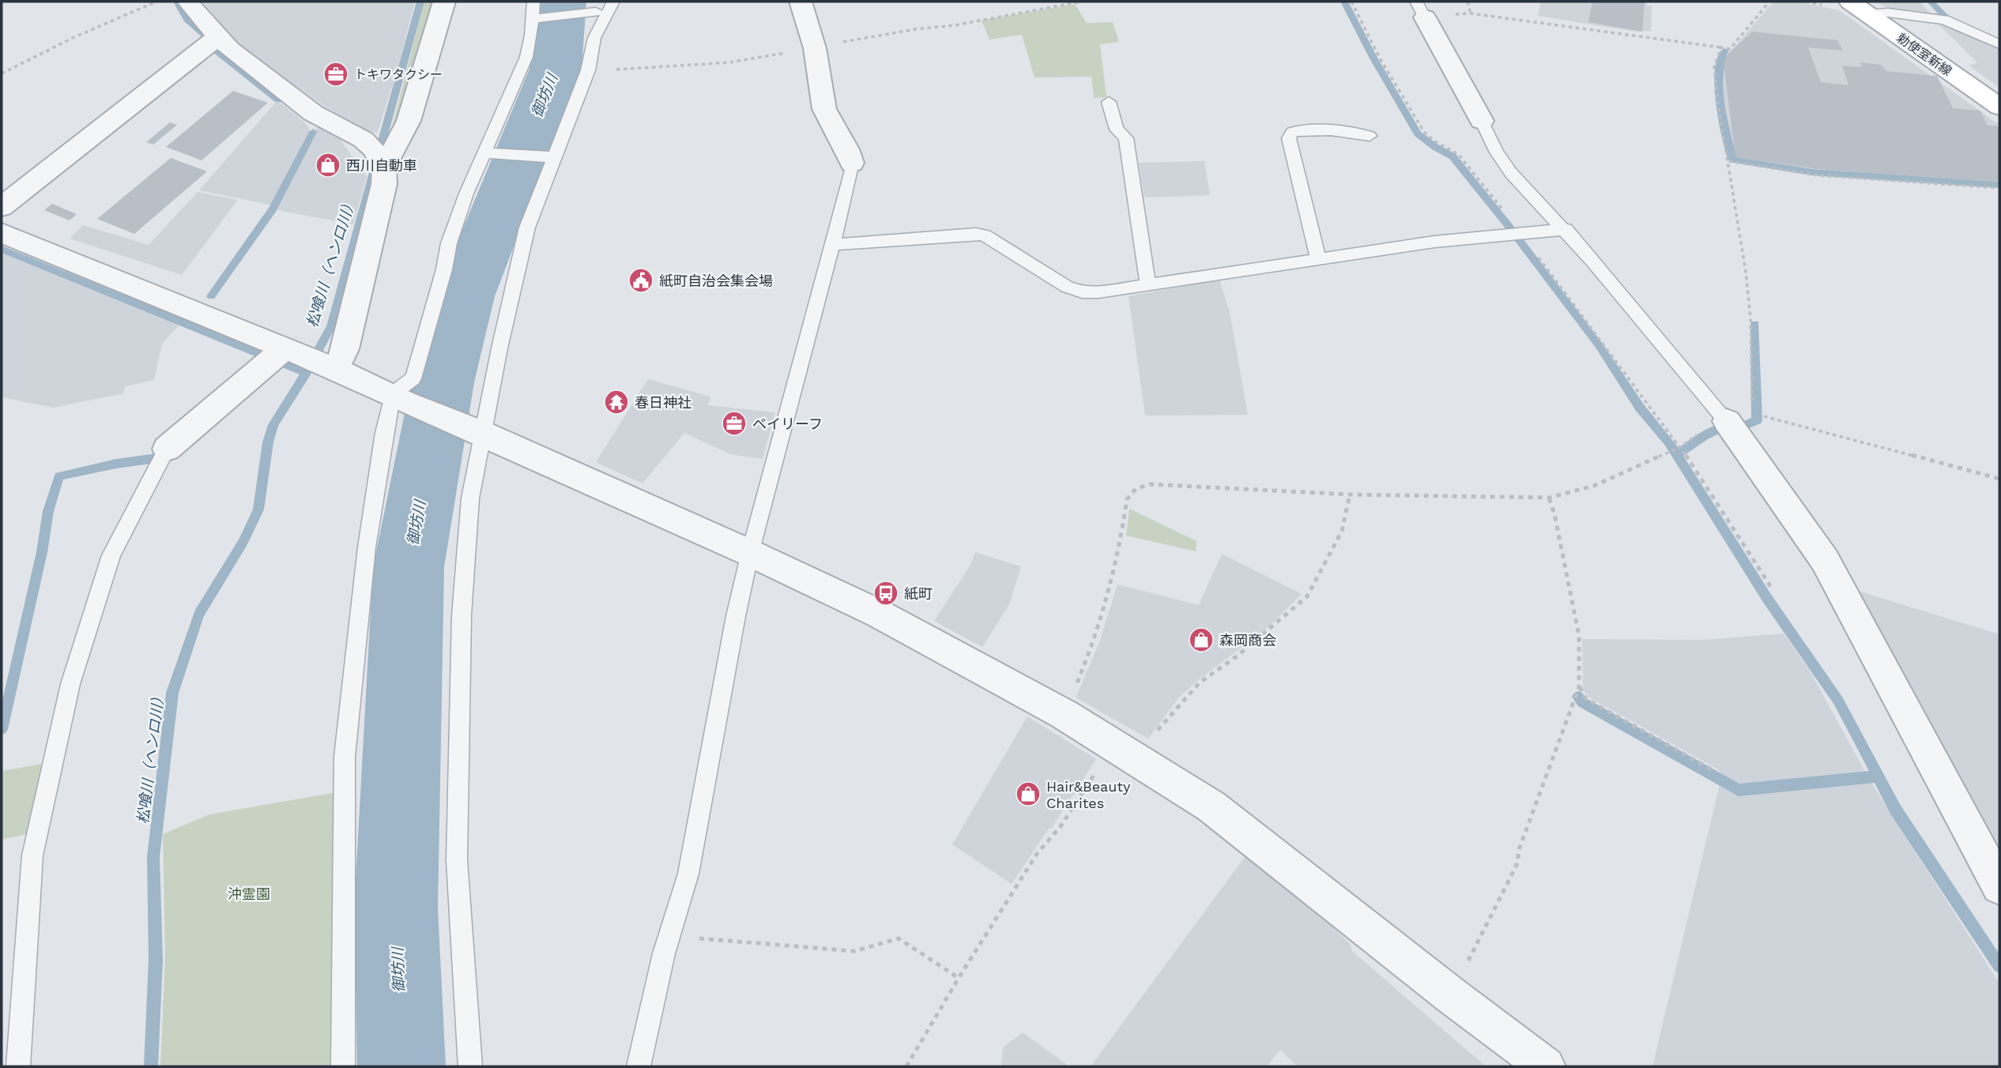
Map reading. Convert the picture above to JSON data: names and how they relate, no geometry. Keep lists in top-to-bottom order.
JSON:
{
  "streets": {
    "main road": ["勅使室新線"]
  },
  "water": ["御坊川", "松喰川（ヘンロ川）"],
  "parks": ["沖霊園"],
  "places": {
    "office": ["トキワタクシー", "ベイリーフ"],
    "shop": ["西川自動車", "森岡商会", "Hair&Beauty Charites"],
    "public building": ["紙町自治会集会場"],
    "temple": ["春日神社"],
    "bus stop": ["紙町"]
  }
}
